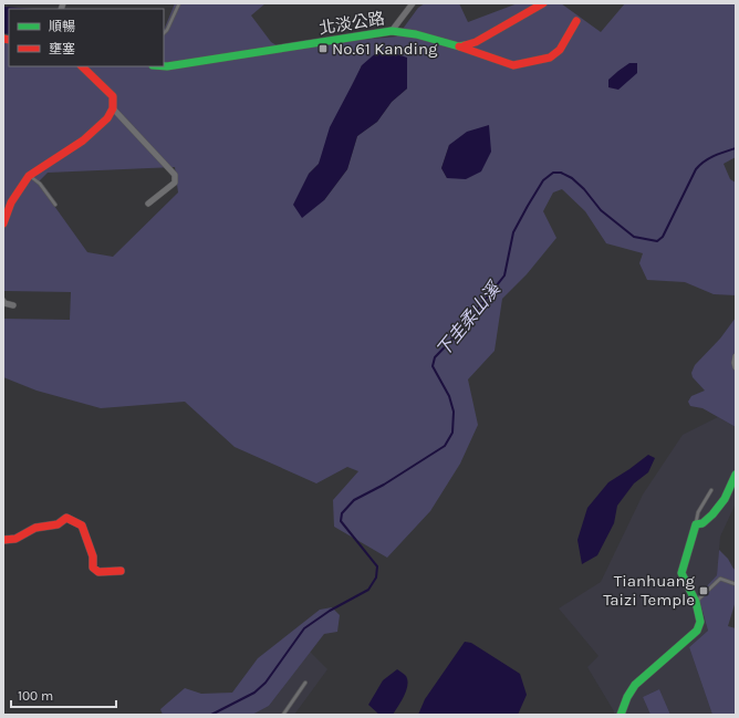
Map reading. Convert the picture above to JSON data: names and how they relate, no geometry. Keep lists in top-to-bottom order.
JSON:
{
  "streets": {
    "street": ["北淡公路"]
  },
  "water": ["下圭柔山溪"],
  "places": {
    "transit": ["No.61 Kanding", "Tianhuang Taizi Temple"]
  },
  "legend": ["順暢", "壅塞"],
  "scale_bar": "100 m"
}
